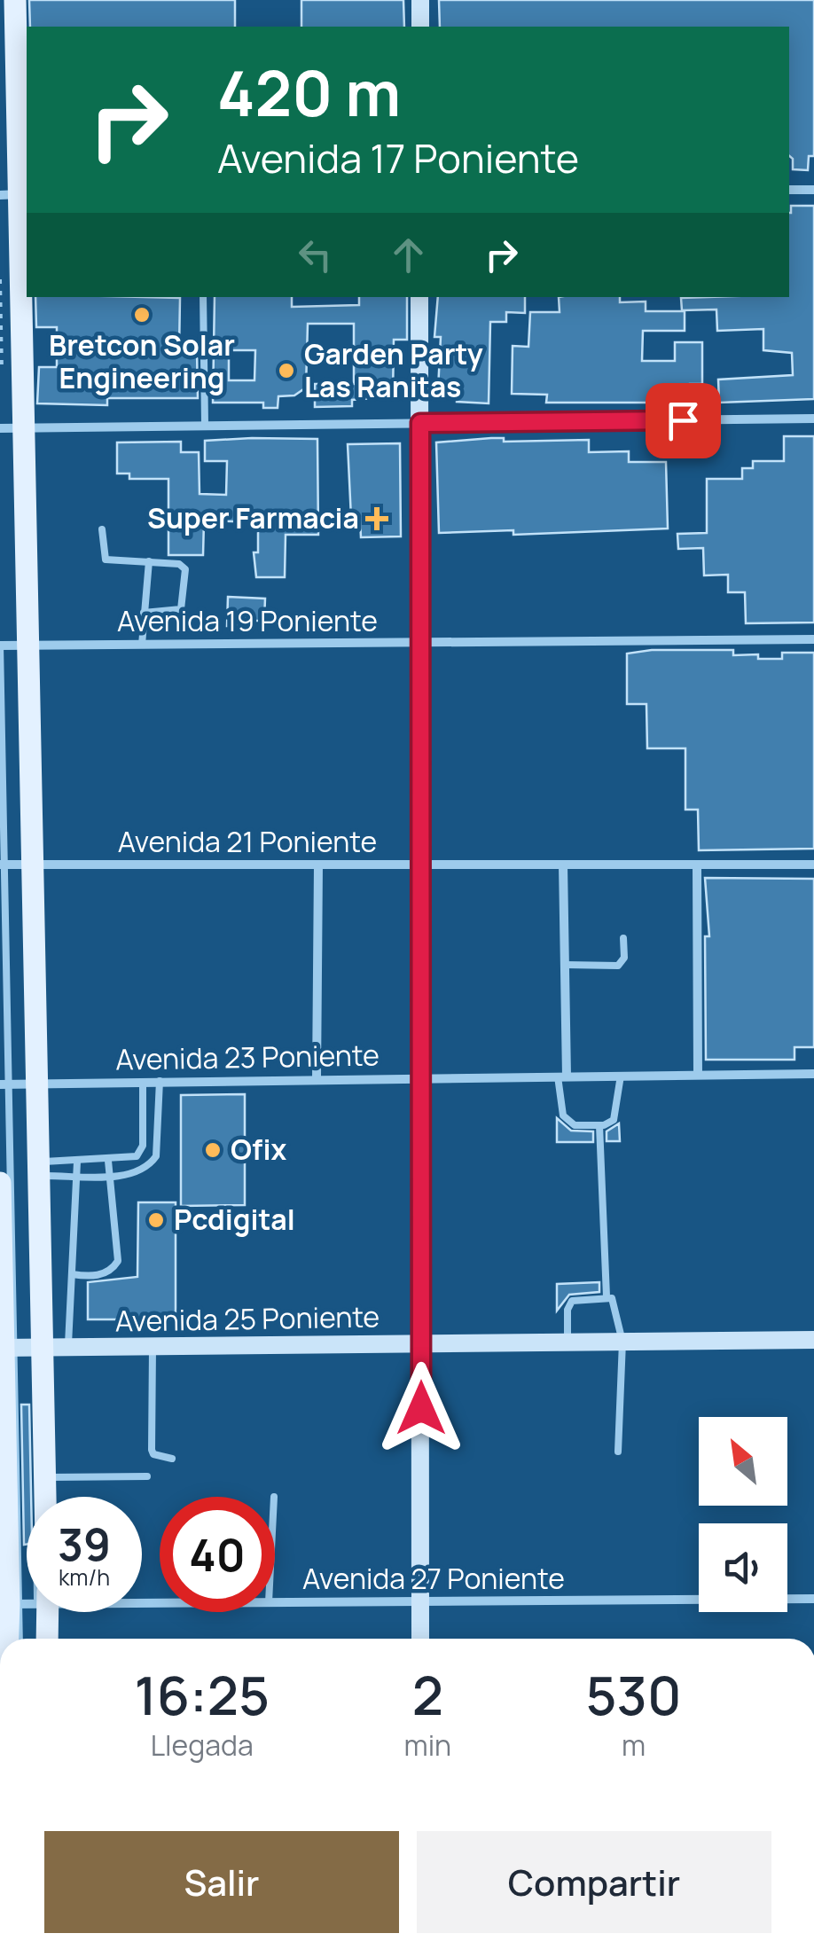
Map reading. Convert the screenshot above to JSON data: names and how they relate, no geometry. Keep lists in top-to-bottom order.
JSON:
{
  "streets": {
    "street": [
      "Avenida 19 Poniente",
      "Avenida 21 Poniente",
      "Avenida 23 Poniente",
      "Avenida 25 Poniente",
      "Avenida 27 Poniente"
    ]
  },
  "places": {
    "other": [
      "Bretcon Solar Engineering",
      "Garden Party Las Ranitas",
      "Ofix",
      "Pcdigital"
    ],
    "health": ["Super Farmacia"]
  },
  "north": "top left",
  "page": {
    "turn": ["420 m", "Avenida 17 Poniente"],
    "speed": "39 km/h",
    "limit": "40",
    "eta": [
      "16:25",
      "Llegada",
      "2",
      "min",
      "530",
      "m"
    ],
    "buttons": ["Salir", "Compartir"]
  }
}
